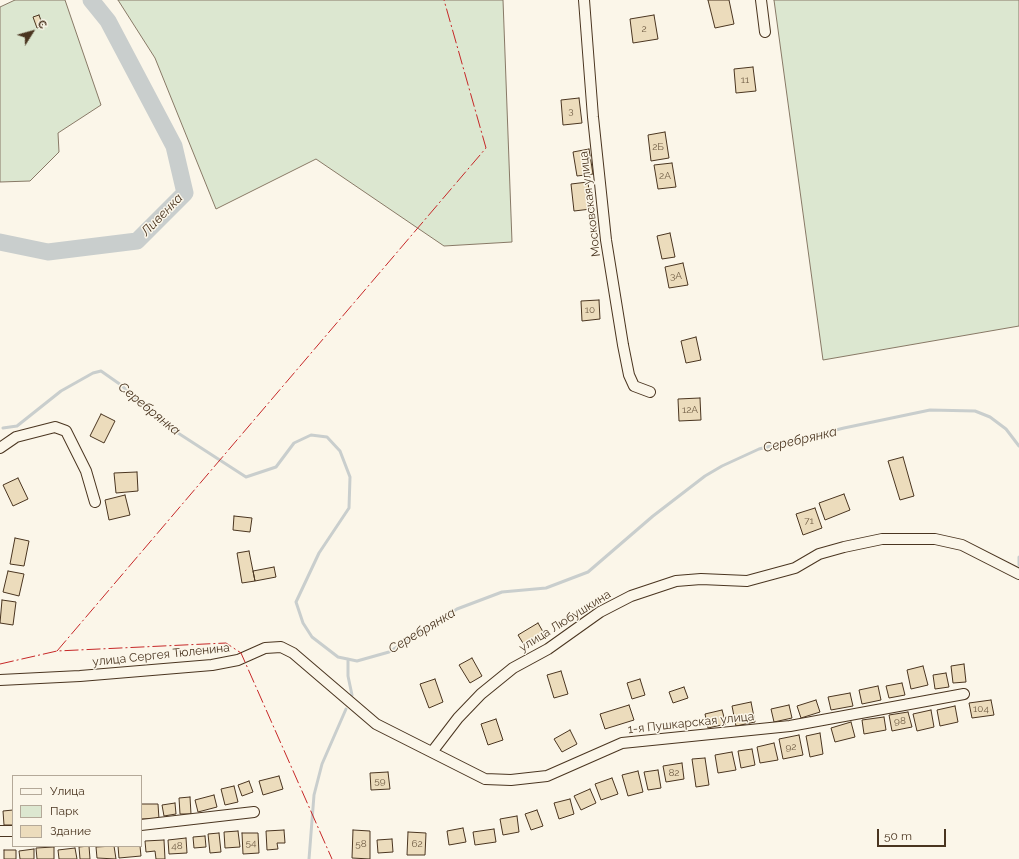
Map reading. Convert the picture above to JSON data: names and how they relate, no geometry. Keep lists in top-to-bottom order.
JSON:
{
  "streets": {
    "street": [
      "Московская улица",
      "улица Любушкина",
      "улица Сергея Тюленина",
      "1-я Пушкарская улица"
    ]
  },
  "crossings": [
    ["улица Любушкина", "улица Сергея Тюленина"],
    ["улица Любушкина", "1-я Пушкарская улица"],
    ["улица Сергея Тюленина", "1-я Пушкарская улица"]
  ],
  "water": ["Ливенка", "Серебрянка"],
  "house_numbers": [
    "2",
    "11",
    "3",
    "2Б",
    "2А",
    "3А",
    "10",
    "12А",
    "71",
    "104",
    "98",
    "92",
    "82",
    "59",
    "54",
    "58",
    "62",
    "48"
  ],
  "legend": ["Улица", "Парк", "Здание"],
  "scale_bar": "50 m",
  "north": "top right"
}
